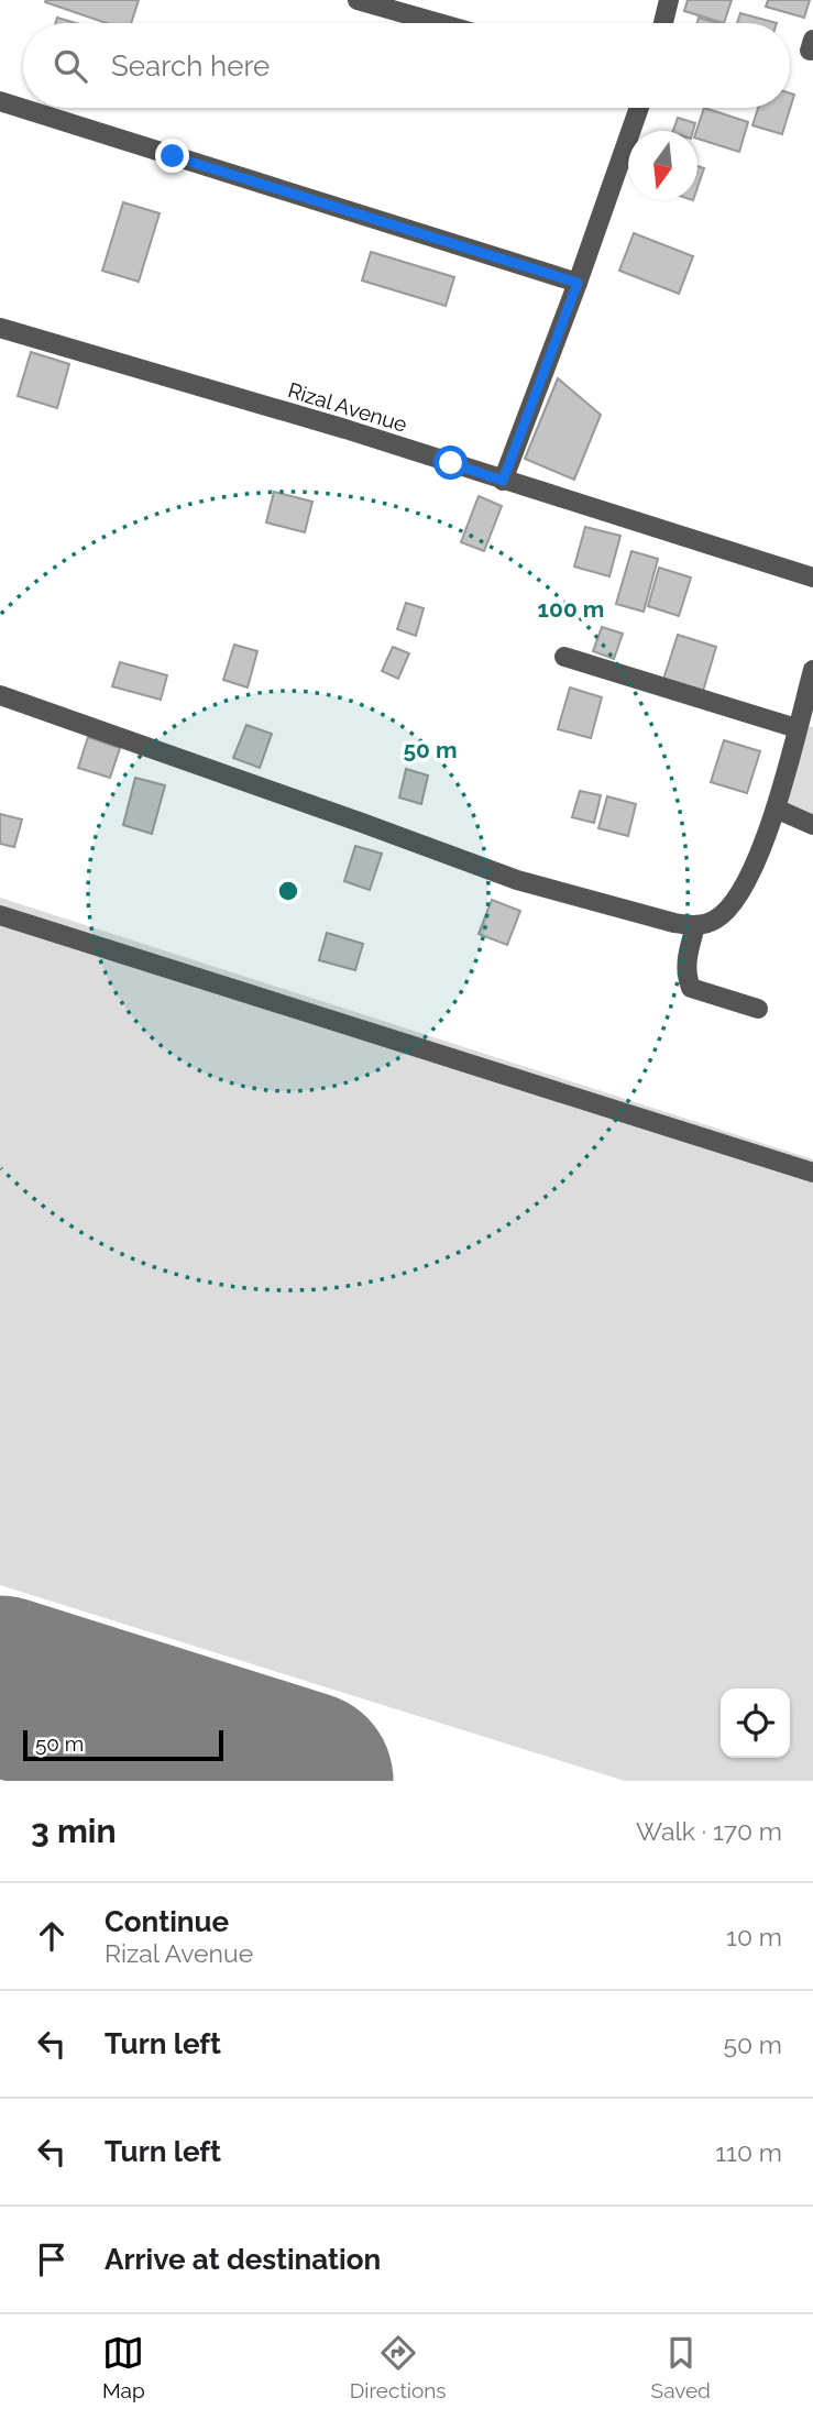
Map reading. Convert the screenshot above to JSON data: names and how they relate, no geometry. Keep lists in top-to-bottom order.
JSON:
{
  "streets": {
    "street": ["Rizal Avenue"]
  },
  "scale_bar": "50 m",
  "north": "bottom",
  "page": {
    "search": "Search here",
    "scale": "50 m",
    "heading": ["3 min", "Walk · 170 m"],
    "list": [
      ["Continue", "Rizal Avenue", "10 m"],
      ["Turn left", "50 m"],
      ["Turn left", "110 m"],
      "Arrive at destination"
    ],
    "nav": ["Map", "Directions", "Saved"]
  },
  "rings": ["100 m", "50 m"]
}
